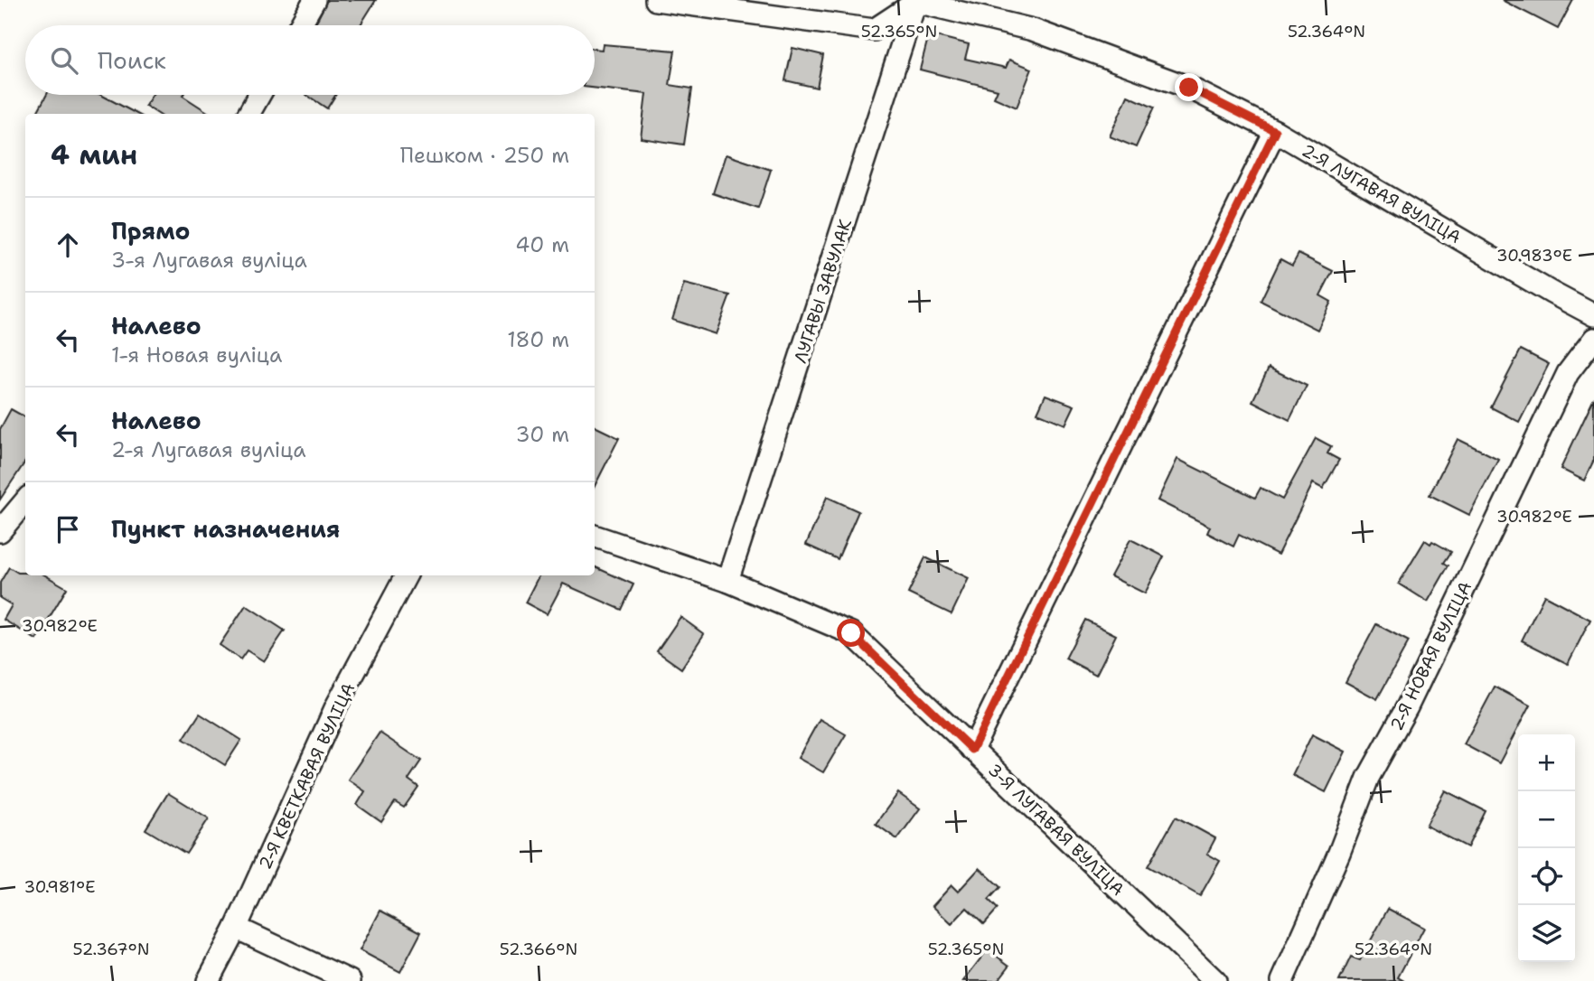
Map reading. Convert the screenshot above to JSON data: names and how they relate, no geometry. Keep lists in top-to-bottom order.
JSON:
{
  "streets": {
    "street": [
      "2-Я ЛУГАВАЯ ВУЛІЦА",
      "ЛУГАВЫ ЗАВУЛАК",
      "2-Я НОВАЯ ВУЛІЦА",
      "2-Я КВЕТКАВАЯ ВУЛІЦА",
      "3-Я ЛУГАВАЯ ВУЛІЦА"
    ]
  },
  "crossings": [
    ["2-Я ЛУГАВАЯ ВУЛІЦА", "ЛУГАВЫ ЗАВУЛАК"],
    ["ЛУГАВЫ ЗАВУЛАК", "3-Я ЛУГАВАЯ ВУЛІЦА"]
  ],
  "page": {
    "search": "Поиск",
    "heading": ["4 мин", "Пешком · 250 m"],
    "list": [
      ["Прямо", "3-я Лугавая вуліца", "40 m"],
      ["Налево", "1-я Новая вуліца", "180 m"],
      ["Налево", "2-я Лугавая вуліца", "30 m"],
      "Пункт назначения"
    ],
    "map_buttons": ["+", "−"]
  },
  "coordinates": [
    "52.365°N",
    "52.364°N",
    "30.983°E",
    "30.982°E",
    "30.981°E",
    "52.367°N",
    "52.366°N"
  ]
}
